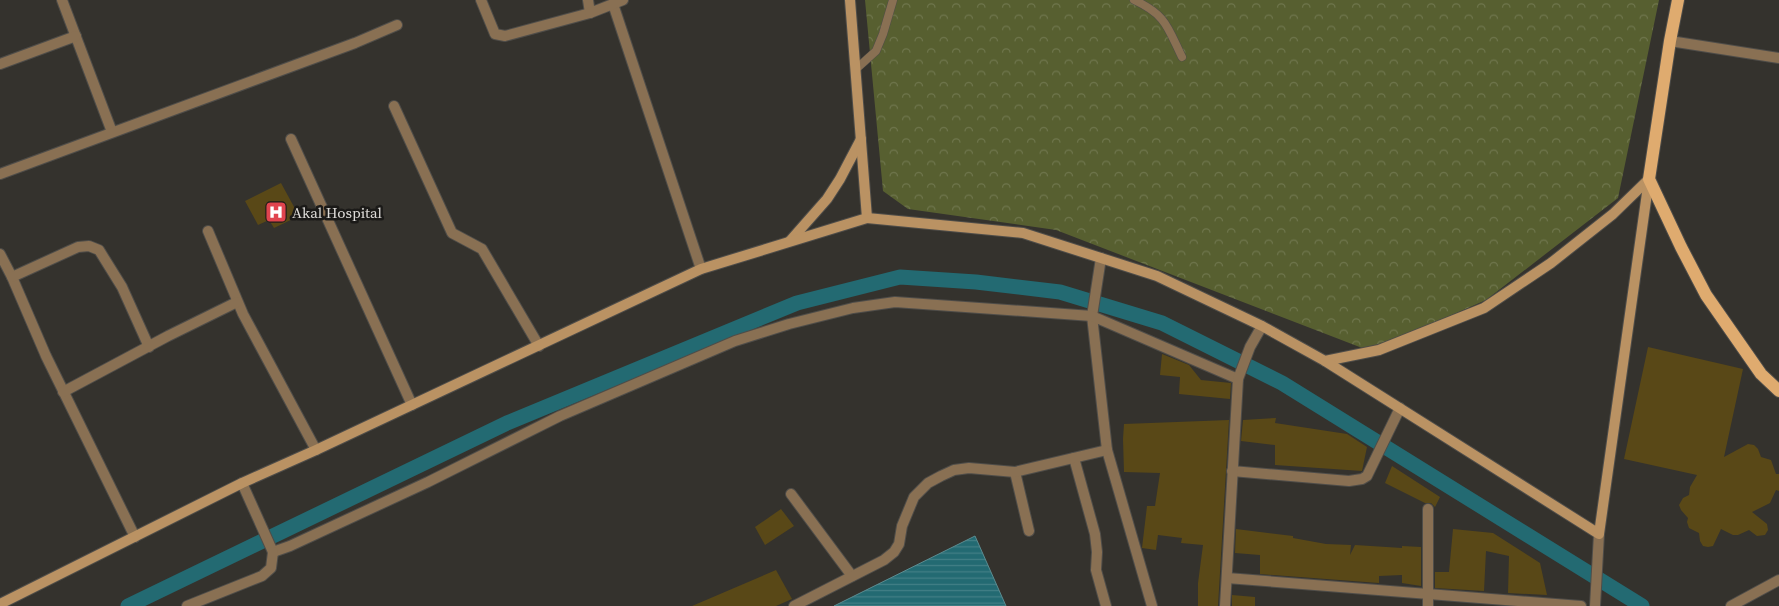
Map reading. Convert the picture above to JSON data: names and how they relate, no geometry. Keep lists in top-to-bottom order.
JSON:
{
  "places": {
    "hospital": ["Akal Hospital"]
  }
}
